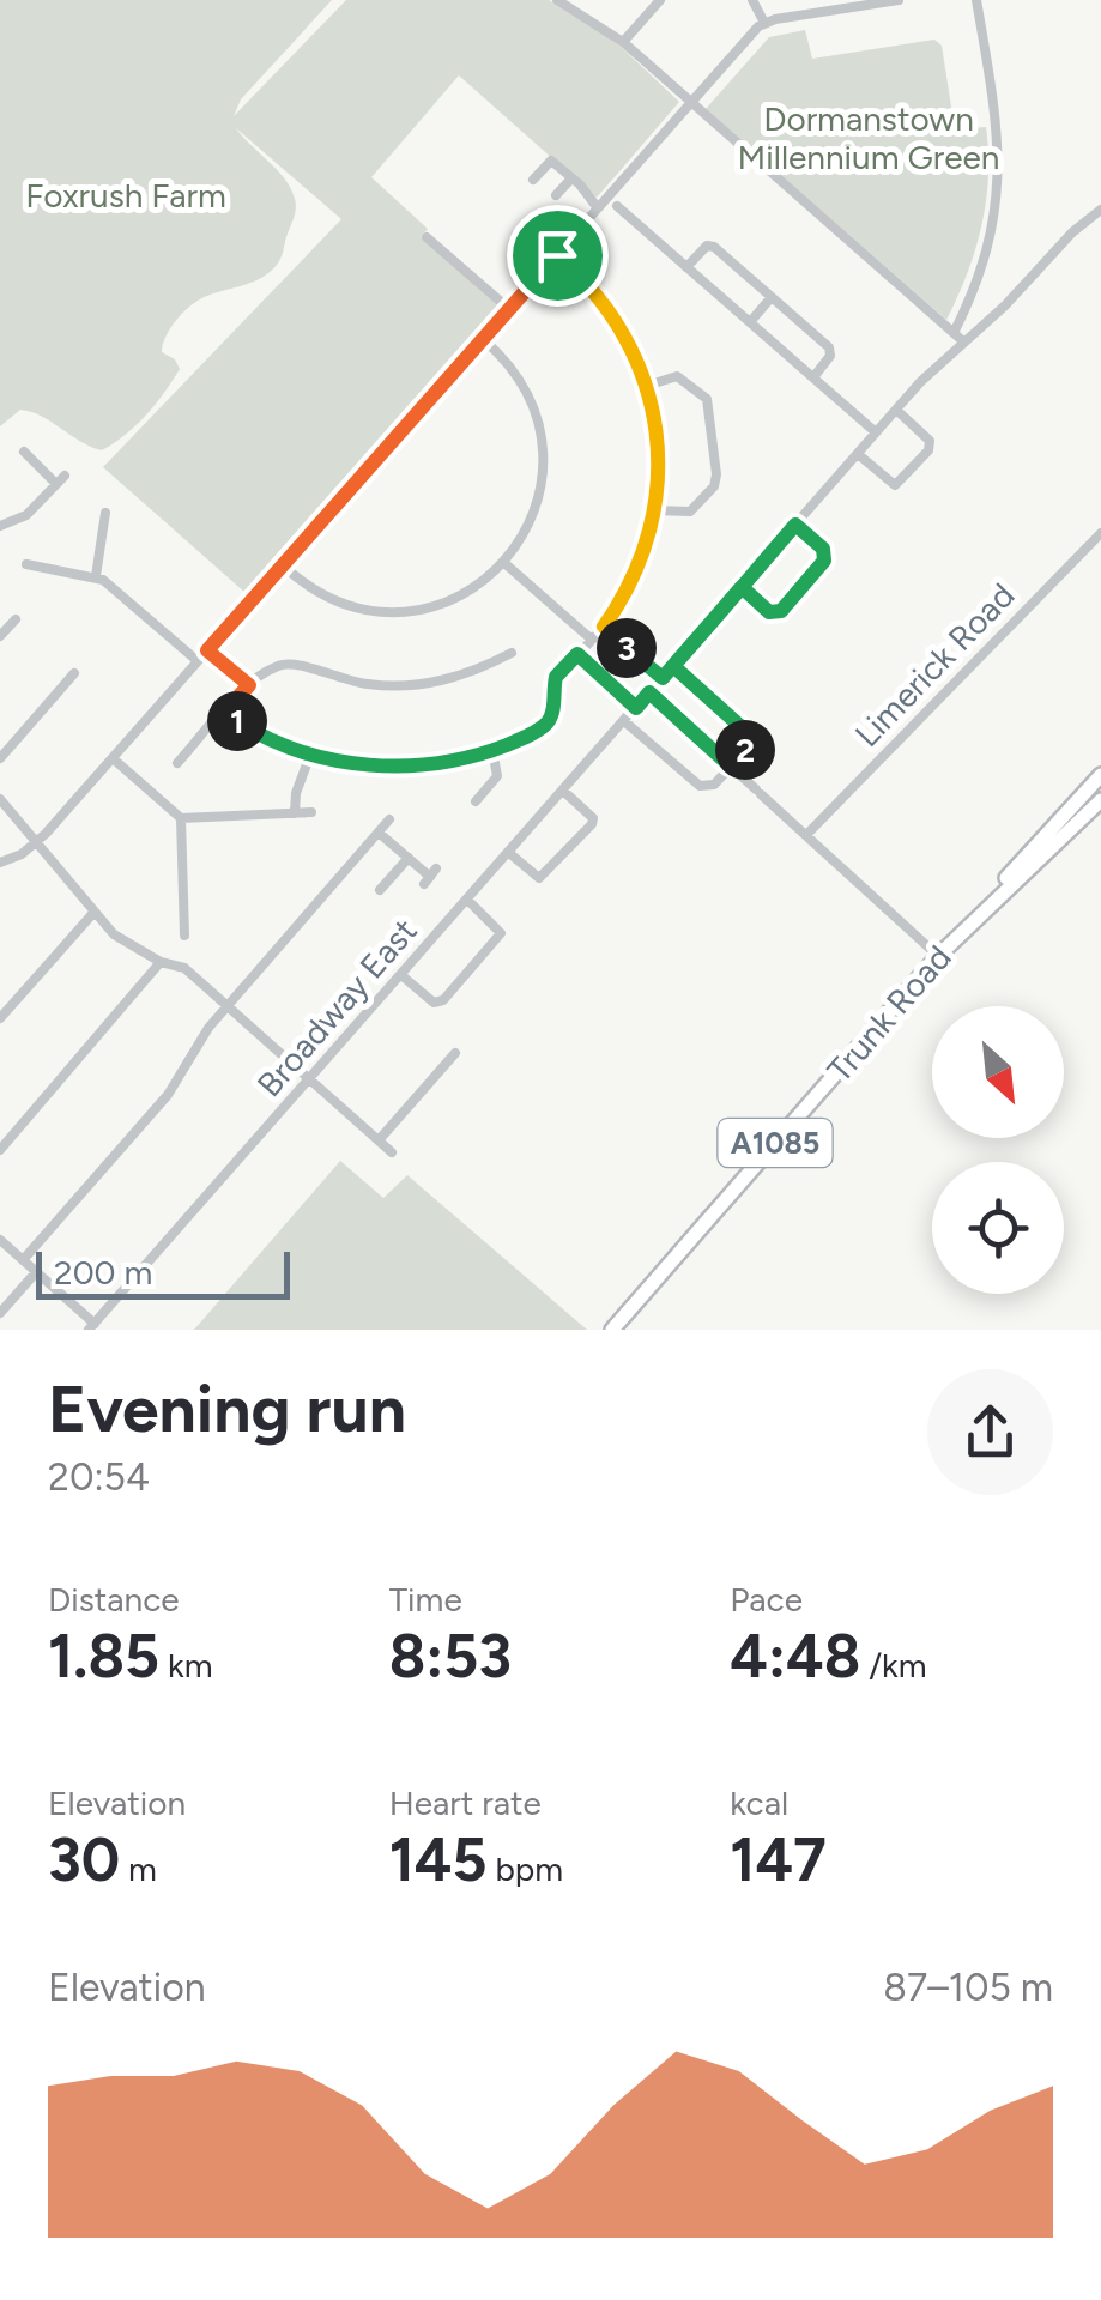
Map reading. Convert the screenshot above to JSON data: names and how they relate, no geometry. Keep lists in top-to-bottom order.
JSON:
{
  "streets": {
    "main road": ["Trunk Road", "A1085"],
    "street": ["Limerick Road", "Broadway East"]
  },
  "parks": ["Dormanstown Millennium Green", "Foxrush Farm"],
  "scale_bar": "200 m",
  "north": "bottom right",
  "page": {
    "pins": ["3", "1", "2"],
    "scale": "200 m",
    "heading": ["Evening run", "20:54"],
    "stats": [
      ["Distance", "1.85 km"],
      ["Time", "8:53"],
      ["Pace", "4:48 /km"],
      ["Elevation", "30 m"],
      ["Heart rate", "145 bpm"],
      ["kcal", "147"]
    ],
    "chart": ["Elevation", "87–105 m"]
  }
}
